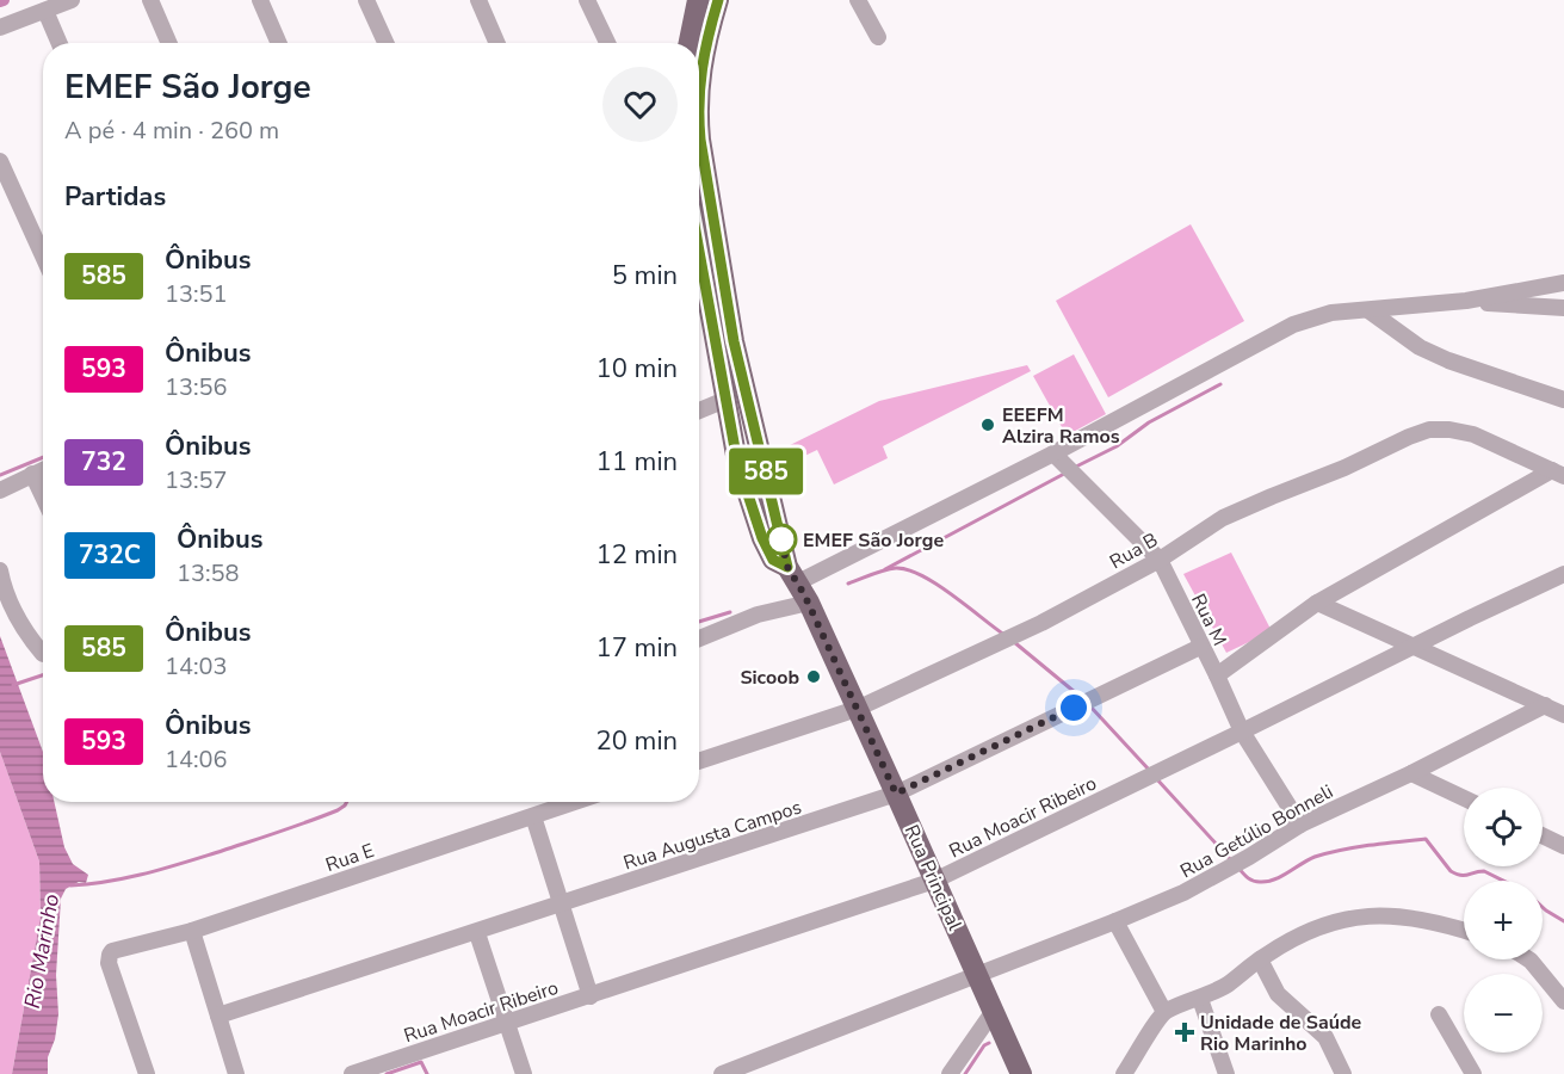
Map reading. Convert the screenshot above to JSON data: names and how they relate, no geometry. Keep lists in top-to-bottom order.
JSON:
{
  "streets": {
    "main road": ["Rua Principal"],
    "street": [
      "Rua B",
      "Rua M",
      "Rua Moacir Ribeiro",
      "Rua Getúlio Bonneli",
      "Rua Augusta Campos",
      "Rua E"
    ]
  },
  "crossings": [
    ["Rua B", "Rua M"],
    ["Rua B", "Rua Principal"],
    ["Rua M", "Rua Moacir Ribeiro"],
    ["Rua M", "Rua Getúlio Bonneli"],
    ["Rua M", "Rua Augusta Campos"],
    ["Rua Moacir Ribeiro", "Rua Principal"],
    ["Rua Getúlio Bonneli", "Rua Principal"],
    ["Rua Augusta Campos", "Rua Principal"]
  ],
  "water": ["Rio Marinho"],
  "places": {
    "other": ["EEEFM Alzira Ramos", "EMEF São Jorge", "Sicoob"],
    "health": ["Unidade de Saúde Rio Marinho"]
  },
  "lines": ["bus line 585"],
  "page": {
    "on_map": "585",
    "heading": [
      ["EMEF São Jorge", "A pé · 4 min · 260 m"],
      "Partidas"
    ],
    "list": [
      {
        "mark": "585",
        "name": "Ônibus",
        "note": "13:51",
        "value": "5 min"
      },
      {
        "mark": "593",
        "name": "Ônibus",
        "note": "13:56",
        "value": "10 min"
      },
      {
        "mark": "732",
        "name": "Ônibus",
        "note": "13:57",
        "value": "11 min"
      },
      {
        "mark": "732C",
        "name": "Ônibus",
        "note": "13:58",
        "value": "12 min"
      },
      {
        "mark": "585",
        "name": "Ônibus",
        "note": "14:03",
        "value": "17 min"
      },
      {
        "mark": "593",
        "name": "Ônibus",
        "note": "14:06",
        "value": "20 min"
      }
    ],
    "map_buttons": ["+", "−"]
  }
}
